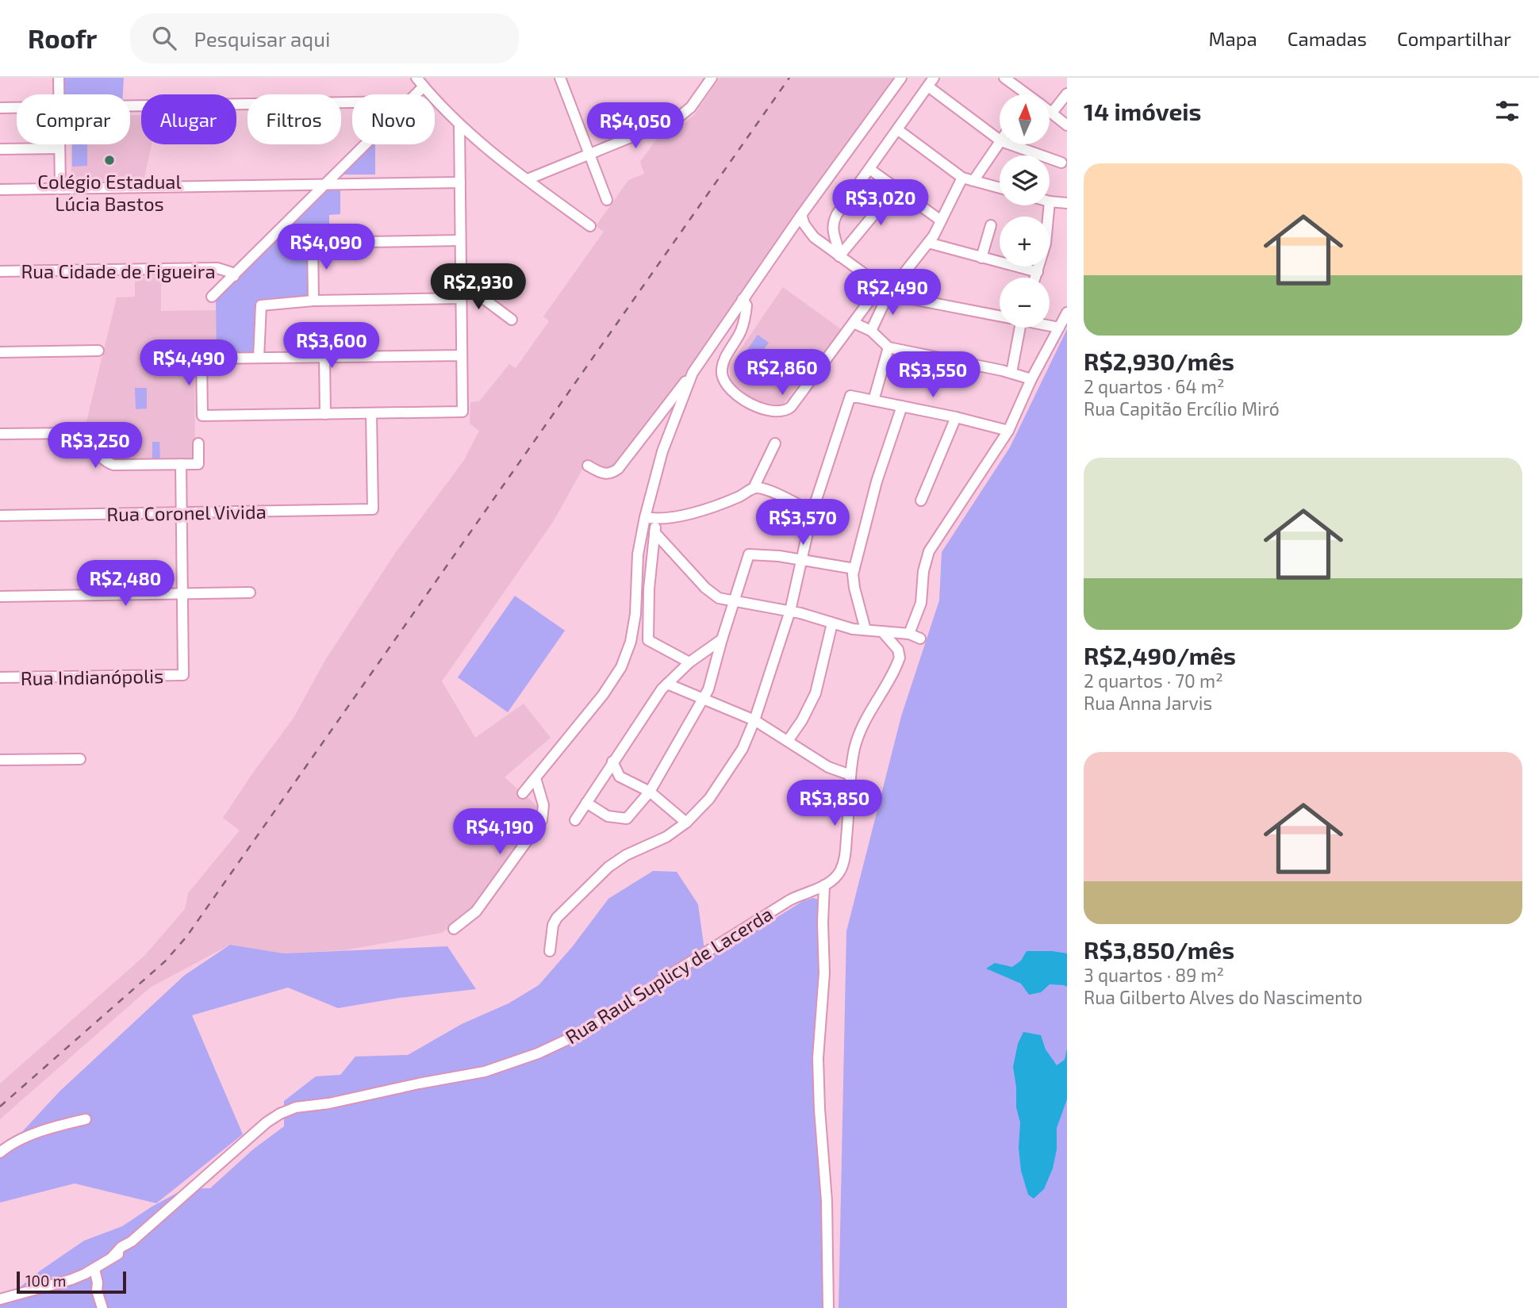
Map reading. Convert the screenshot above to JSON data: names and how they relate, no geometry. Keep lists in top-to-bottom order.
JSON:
{
  "streets": {
    "street": [
      "Rua Cidade de Figueira",
      "Rua Coronel Vivida",
      "Rua Indianópolis",
      "Rua Raul Suplicy de Lacerda"
    ]
  },
  "places": ["Colégio Estadual Lúcia Bastos"],
  "scale_bar": "100 m",
  "north": "top",
  "page": {
    "header": "Roofr",
    "search": "Pesquisar aqui",
    "nav": ["Mapa", "Camadas", "Compartilhar"],
    "heading": "14 imóveis",
    "map_buttons": ["+", "−"],
    "chip": [
      "Comprar",
      "Alugar",
      "Filtros",
      "Novo"
    ],
    "price": [
      "R$4,050",
      "R$3,020",
      "R$4,090",
      "R$2,930",
      "R$2,490",
      "R$3,600",
      "R$4,490",
      "R$2,860",
      "R$3,550",
      "R$3,250",
      "R$3,570",
      "R$2,480",
      "R$3,850",
      "R$4,190"
    ],
    "list": [
      {
        "name": "R$2,930/mês",
        "note": "2 quartos · 64 m² · Rua Capitão Ercílio Miró"
      },
      {
        "name": "R$2,490/mês",
        "note": "2 quartos · 70 m² · Rua Anna Jarvis"
      },
      {
        "name": "R$3,850/mês",
        "note": "3 quartos · 89 m² · Rua Gilberto Alves do Nascimento"
      }
    ],
    "scale": "100 m"
  }
}
